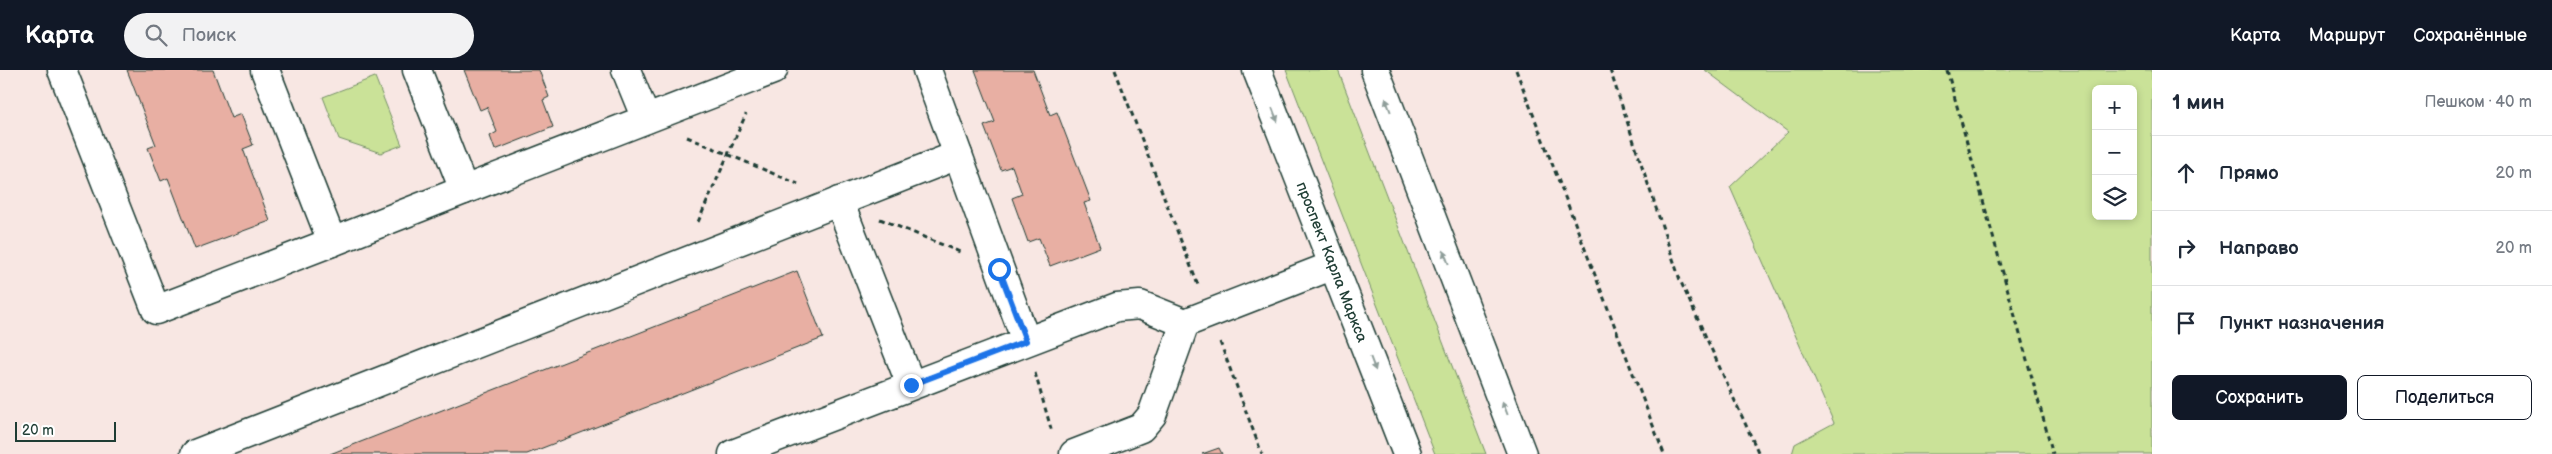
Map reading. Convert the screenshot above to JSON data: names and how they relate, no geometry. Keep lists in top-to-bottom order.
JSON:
{
  "streets": {
    "street": ["проспект Карла Маркса"]
  },
  "scale_bar": "20 m",
  "page": {
    "header": "Карта",
    "search": "Поиск",
    "nav": ["Карта", "Маршрут", "Сохранённые"],
    "heading": ["1 мин", "Пешком · 40 m"],
    "map_buttons": ["+", "−"],
    "list": [
      ["Прямо", "20 m"],
      ["Направо", "20 m"],
      "Пункт назначения"
    ],
    "buttons": ["Сохранить", "Поделиться"],
    "scale": "20 m"
  }
}
